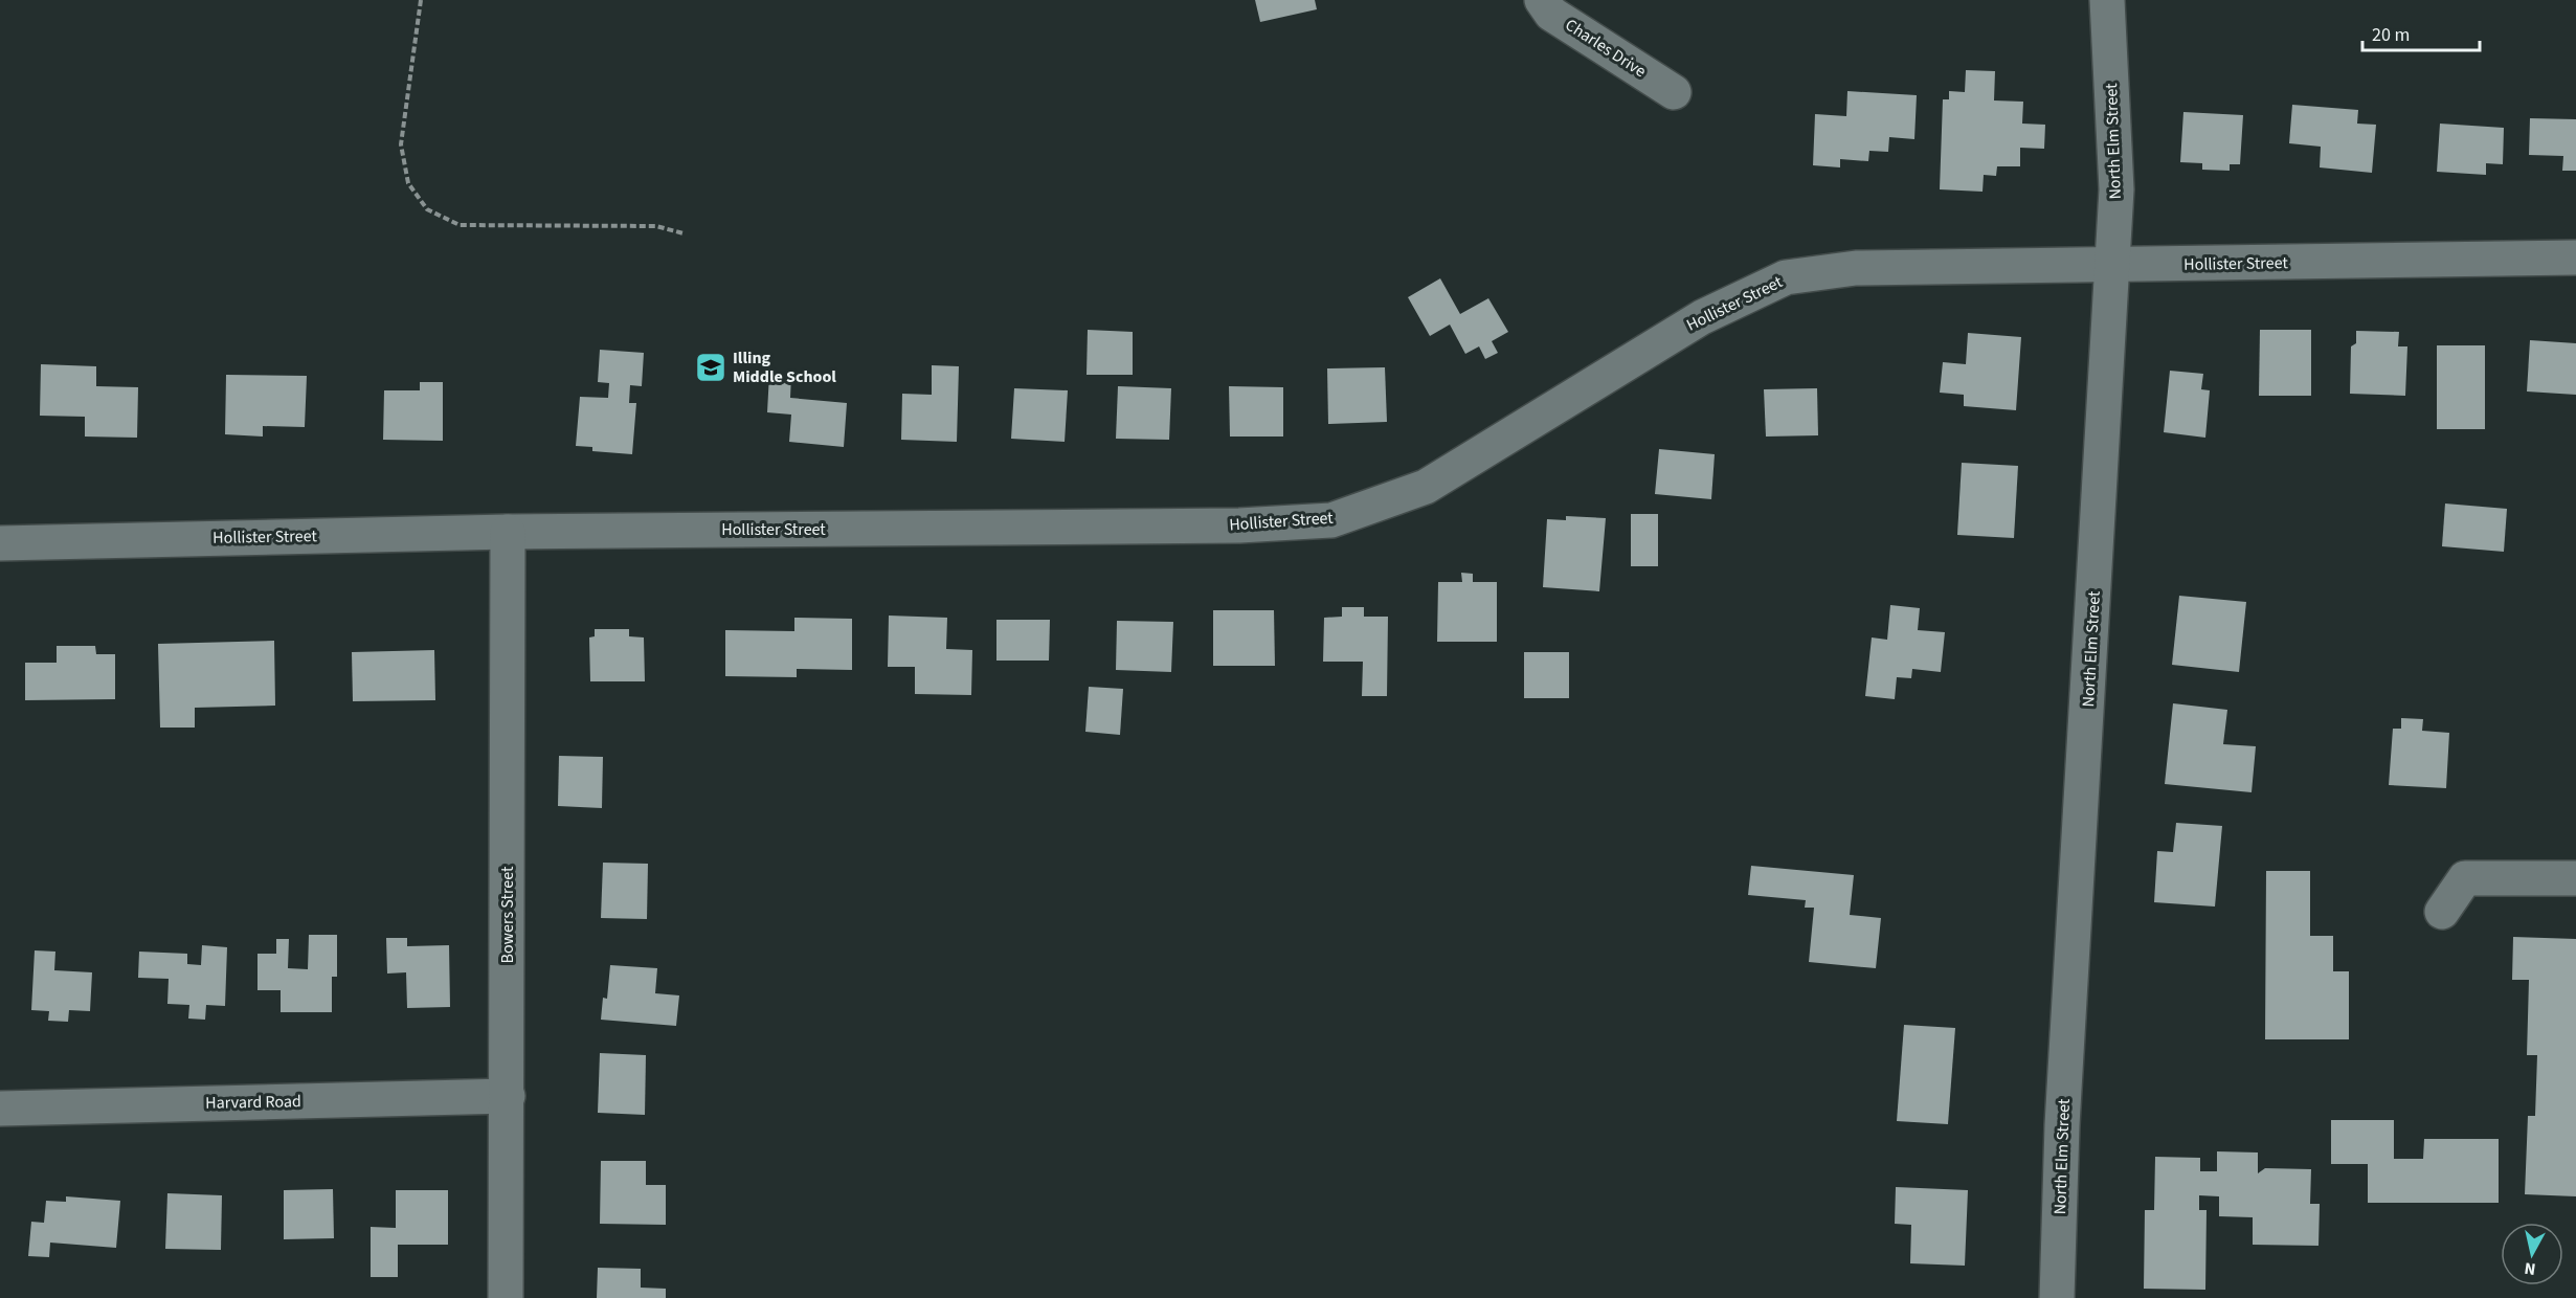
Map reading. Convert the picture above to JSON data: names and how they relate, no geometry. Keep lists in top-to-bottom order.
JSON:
{
  "streets": {
    "street": [
      "Charles Drive",
      "North Elm Street",
      "Hollister Street",
      "Bowers Street",
      "Harvard Road"
    ]
  },
  "crossings": [
    ["North Elm Street", "Hollister Street"],
    ["Hollister Street", "Bowers Street"],
    ["Bowers Street", "Harvard Road"]
  ],
  "places": {
    "school or university": ["Illing Middle School"]
  },
  "scale_bar": "20 m",
  "north": "bottom"
}
